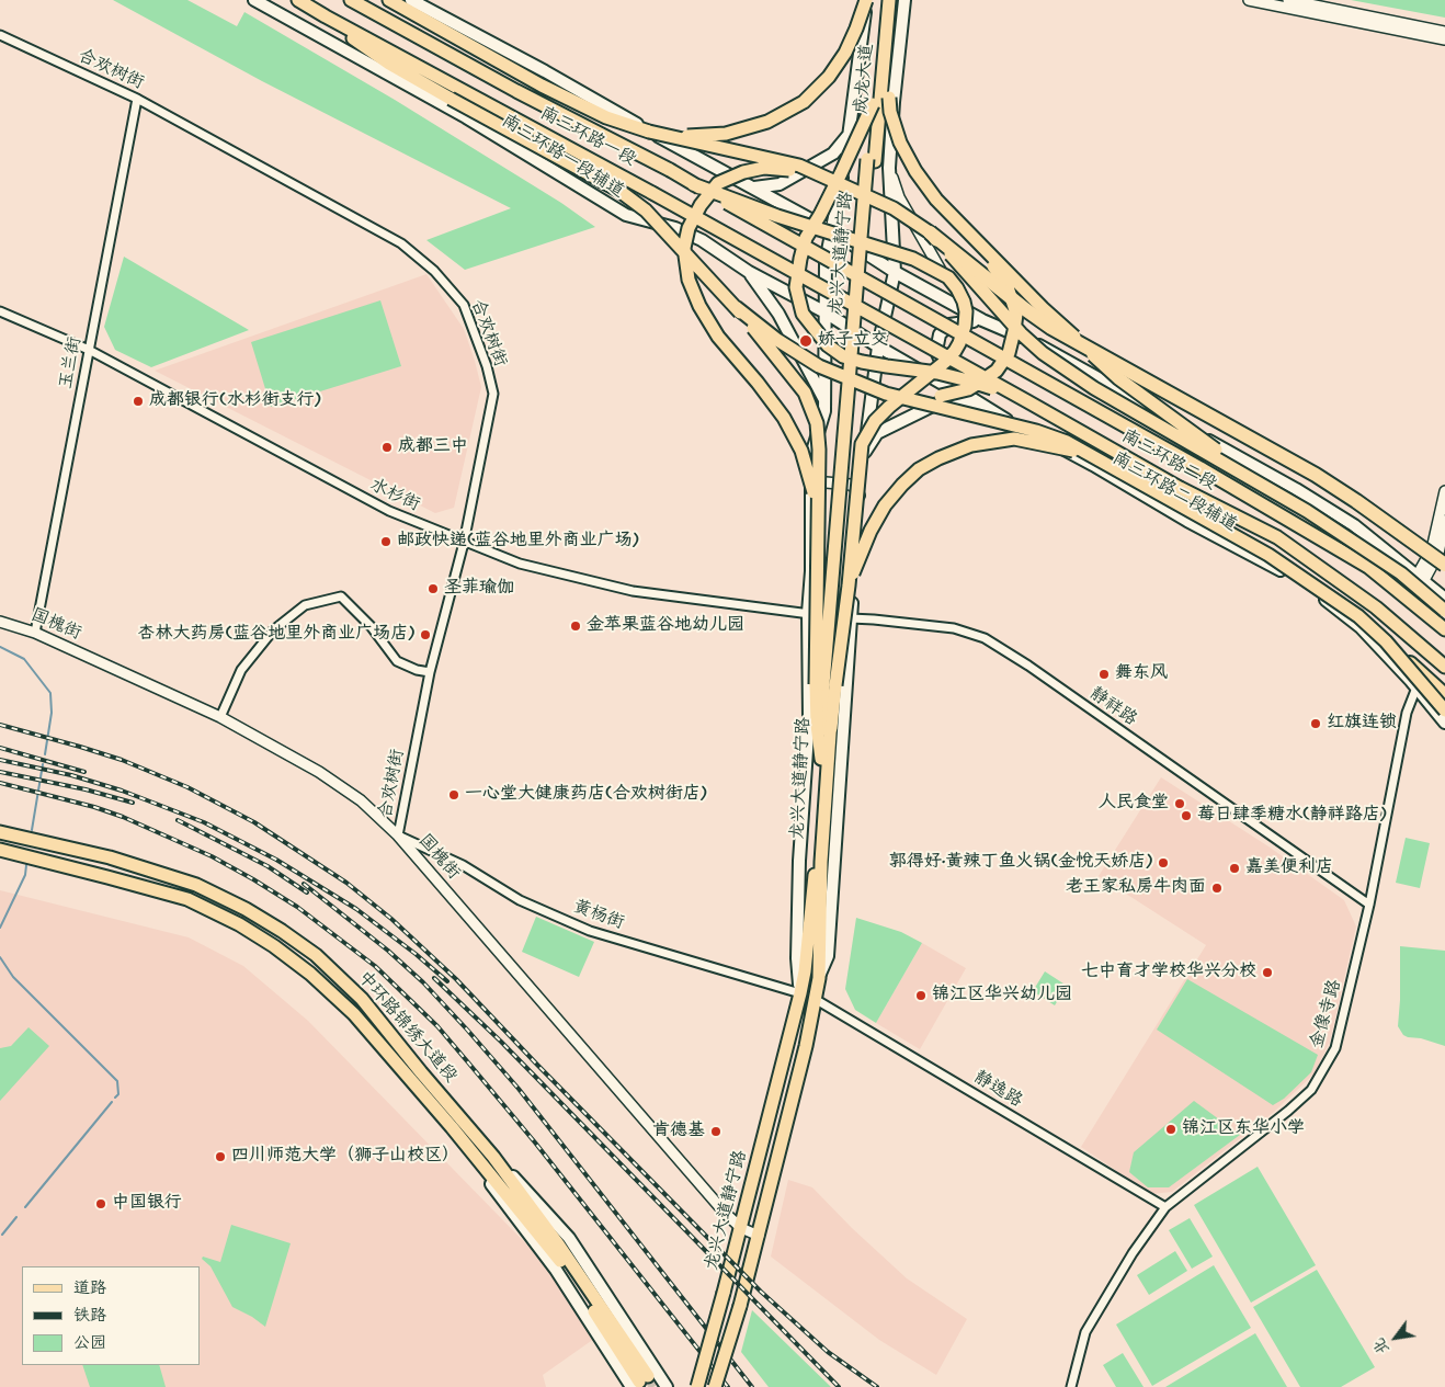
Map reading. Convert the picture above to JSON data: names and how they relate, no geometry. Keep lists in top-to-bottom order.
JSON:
{
  "streets": {
    "main road": [
      "成龙大道",
      "南三环路一段",
      "南三环路一段辅道",
      "龙兴大道静宁路",
      "南三环路二段",
      "南三环路二段辅道",
      "中环路锦绣大道段"
    ],
    "street": [
      "合欢树街",
      "玉兰街",
      "水杉街",
      "国槐街",
      "静祥路",
      "黄杨街",
      "金像寺路",
      "静逸路"
    ]
  },
  "crossings": [
    ["合欢树街", "玉兰街"],
    ["合欢树街", "水杉街"],
    ["合欢树街", "国槐街"],
    ["合欢树街", "黄杨街"],
    ["成龙大道", "龙兴大道静宁路"],
    ["南三环路一段", "南三环路二段"],
    ["南三环路一段辅道", "南三环路二段辅道"],
    ["龙兴大道静宁路", "国槐街"],
    ["龙兴大道静宁路", "黄杨街"],
    ["龙兴大道静宁路", "静逸路"],
    ["玉兰街", "水杉街"],
    ["玉兰街", "国槐街"],
    ["南三环路二段辅道", "金像寺路"],
    ["水杉街", "静祥路"],
    ["国槐街", "黄杨街"],
    ["静祥路", "金像寺路"],
    ["金像寺路", "静逸路"]
  ],
  "places": [
    "娇子立交",
    "成都银行(水杉街支行)",
    "成都三中",
    "邮政快递(蓝谷地里外商业广场)",
    "圣菲瑜伽",
    "金苹果蓝谷地幼儿园",
    "杏林大药房(蓝谷地里外商业广场店)",
    "舞东风",
    "红旗连锁",
    "一心堂大健康药店(合欢树街店)",
    "人民食堂",
    "莓日肆季糖水(静祥路店)",
    "郭得好·黄辣丁鱼火锅(金悦天娇店)",
    "嘉美便利店",
    "老王家私房牛肉面",
    "七中育才学校华兴分校",
    "锦江区华兴幼儿园",
    "锦江区东华小学",
    "肯德基",
    "四川师范大学（狮子山校区）",
    "中国银行"
  ],
  "legend": ["道路", "铁路", "公园"],
  "north": "bottom left"
}
